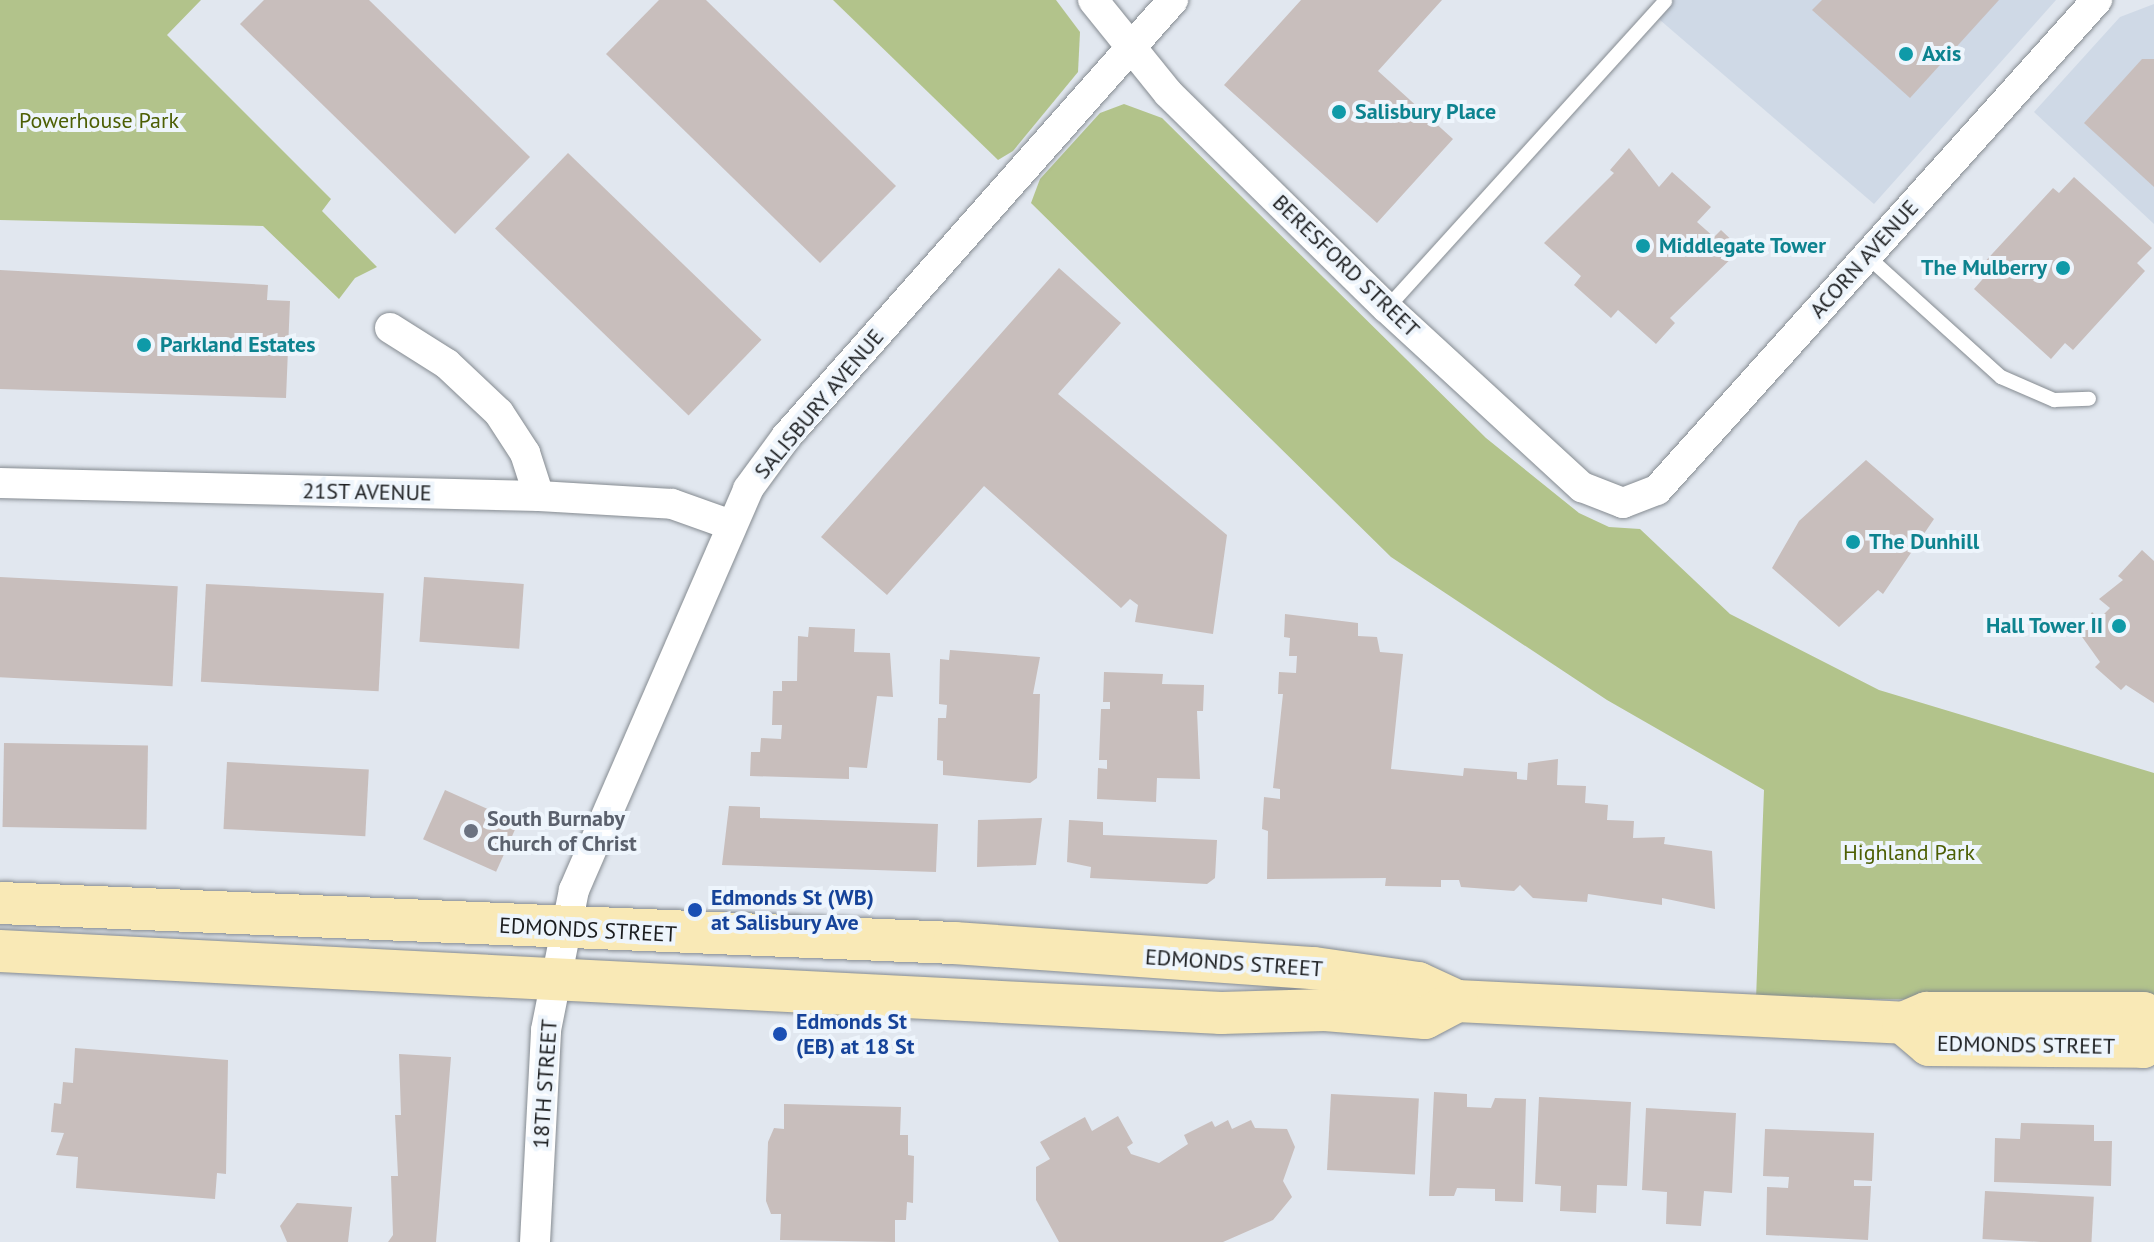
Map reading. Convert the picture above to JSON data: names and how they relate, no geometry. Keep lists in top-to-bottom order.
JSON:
{
  "streets": {
    "street": [
      "ACORN AVENUE",
      "BERESFORD STREET",
      "SALISBURY AVENUE",
      "21ST AVENUE",
      "EDMONDS STREET",
      "18TH STREET"
    ]
  },
  "crossings": [
    ["ACORN AVENUE", "BERESFORD STREET"],
    ["BERESFORD STREET", "SALISBURY AVENUE"],
    ["SALISBURY AVENUE", "21ST AVENUE"],
    ["SALISBURY AVENUE", "EDMONDS STREET"],
    ["SALISBURY AVENUE", "18TH STREET"],
    ["EDMONDS STREET", "18TH STREET"]
  ],
  "parks": ["Powerhouse Park", "Highland Park"],
  "places": [
    "Axis",
    "Salisbury Place",
    "Middlegate Tower",
    "The Mulberry",
    "Parkland Estates",
    "The Dunhill",
    "Hall Tower II",
    "South Burnaby Church of Christ",
    "Edmonds St (WB) at Salisbury Ave",
    "Edmonds St (EB) at 18 St"
  ]
}
